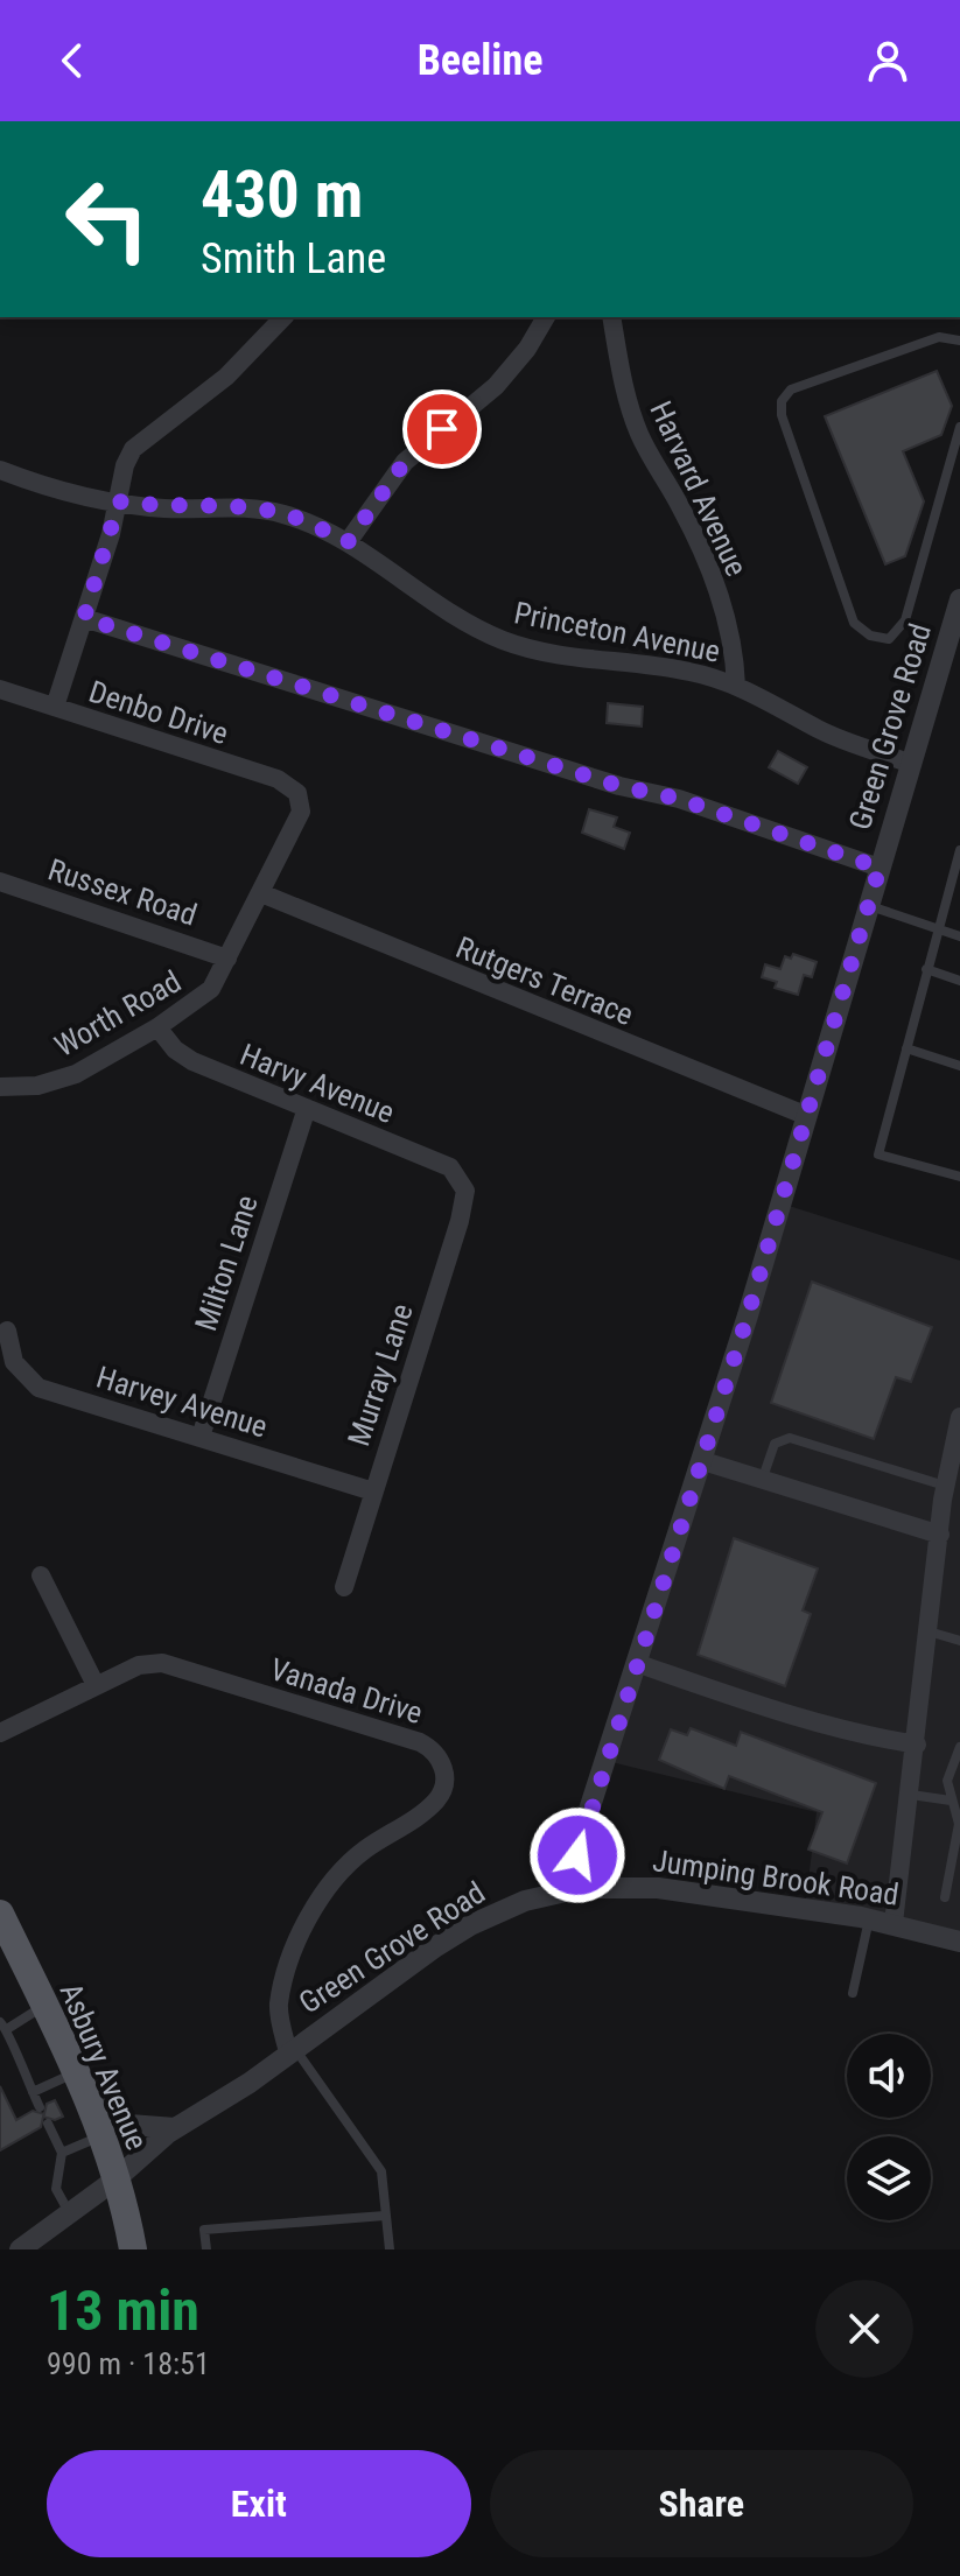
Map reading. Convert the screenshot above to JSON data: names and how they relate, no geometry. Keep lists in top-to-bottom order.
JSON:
{
  "streets": {
    "main road": ["Asbury Avenue"],
    "street": [
      "Harvard Avenue",
      "Princeton Avenue",
      "Denbo Drive",
      "Green Grove Road",
      "Russex Road",
      "Rutgers Terrace",
      "Worth Road",
      "Harvy Avenue",
      "Milton Lane",
      "Murray Lane",
      "Harvey Avenue",
      "Vanada Drive",
      "Jumping Brook Road"
    ]
  },
  "crossings": [
    ["Harvard Avenue", "Princeton Avenue"],
    ["Princeton Avenue", "Green Grove Road"],
    ["Denbo Drive", "Worth Road"],
    ["Green Grove Road", "Rutgers Terrace"],
    ["Green Grove Road", "Vanada Drive"],
    ["Green Grove Road", "Jumping Brook Road"],
    ["Green Grove Road", "Asbury Avenue"],
    ["Russex Road", "Worth Road"],
    ["Rutgers Terrace", "Worth Road"],
    ["Worth Road", "Harvy Avenue"],
    ["Harvy Avenue", "Milton Lane"],
    ["Harvy Avenue", "Murray Lane"],
    ["Milton Lane", "Harvey Avenue"],
    ["Murray Lane", "Harvey Avenue"]
  ],
  "page": {
    "header": "Beeline",
    "turn": ["430 m", "Smith Lane"],
    "heading": ["13 min", "990 m · 18:51"],
    "buttons": ["Exit", "Share"]
  }
}
